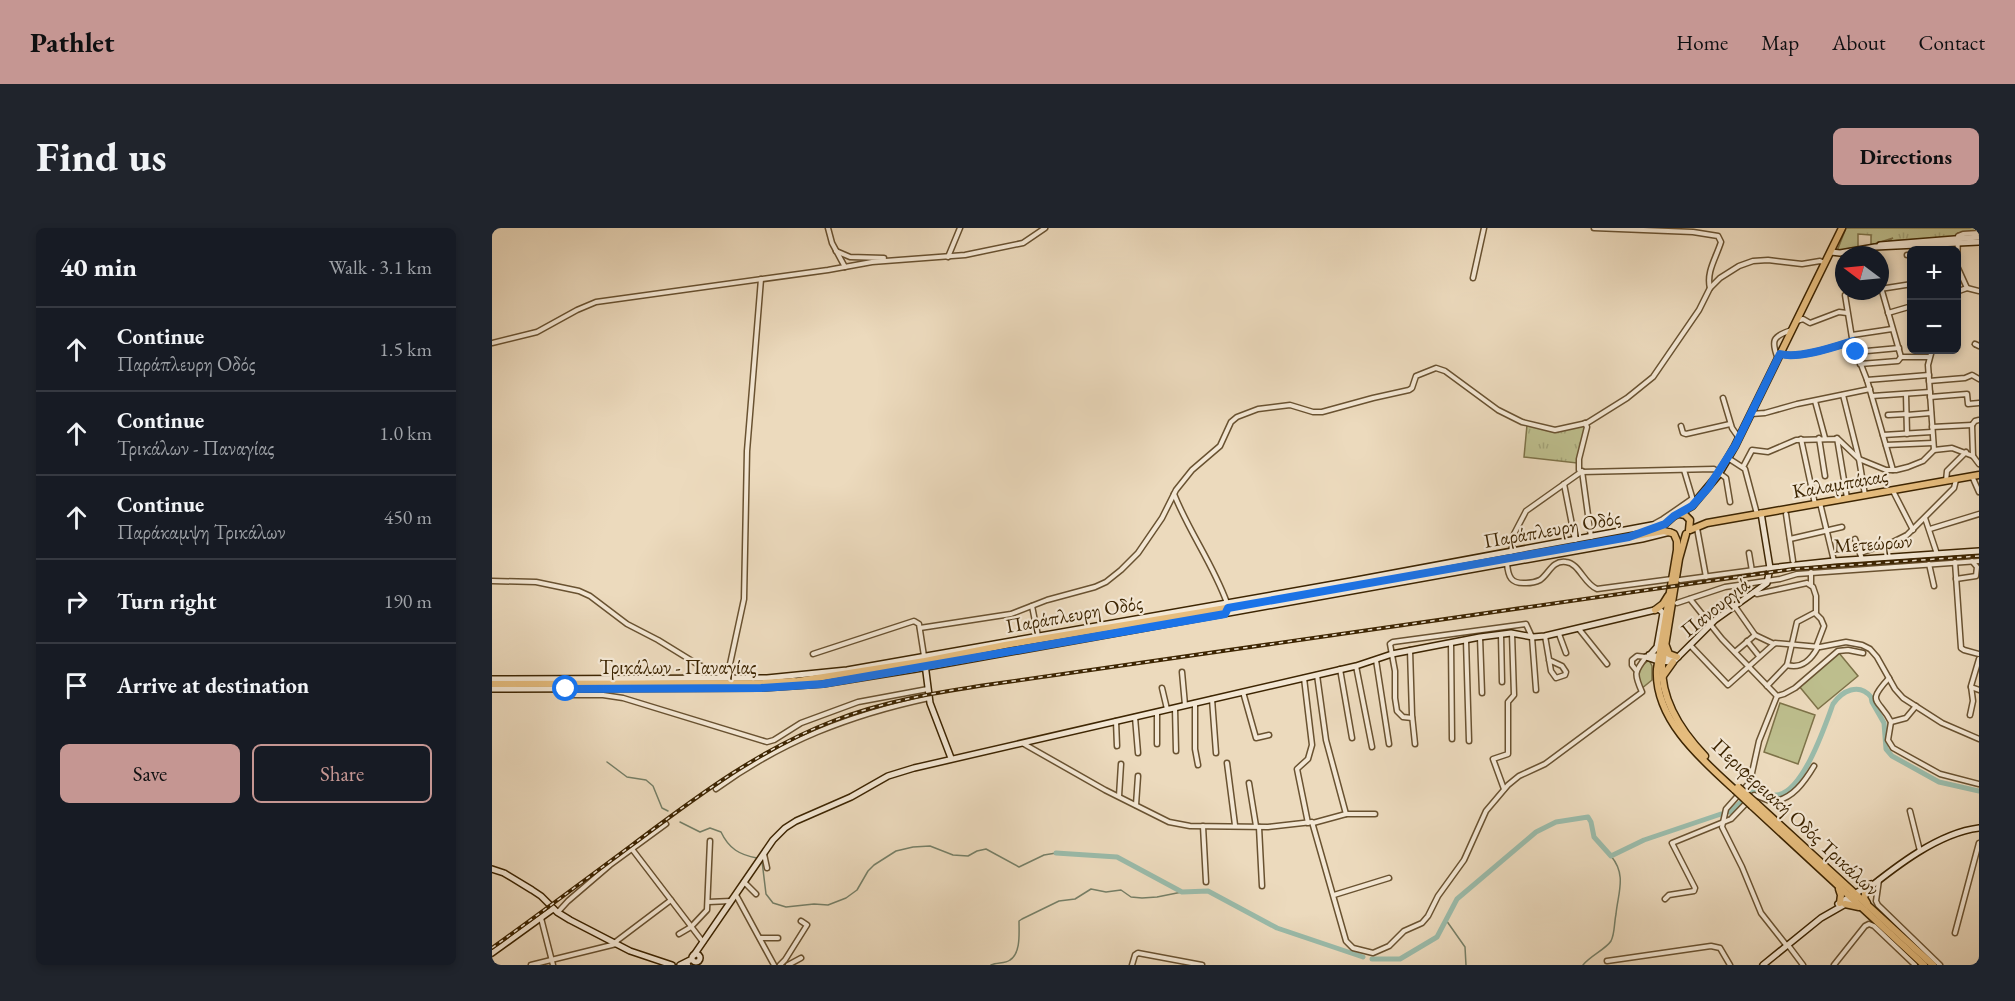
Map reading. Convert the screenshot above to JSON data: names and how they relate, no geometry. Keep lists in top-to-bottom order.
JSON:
{
  "streets": {
    "main road": ["Καλαμπάκας", "Τρικάλων - Παναγίας", "Περιφερειακή Οδός Τρικάλων"],
    "street": ["Παράπλευρη Οδός", "Μετεώρων", "Πανουργιά"]
  },
  "crossings": [
    ["Καλαμπάκας", "Παράπλευρη Οδός"],
    ["Καλαμπάκας", "Τρικάλων - Παναγίας"],
    ["Καλαμπάκας", "Περιφερειακή Οδός Τρικάλων"],
    ["Παράπλευρη Οδός", "Τρικάλων - Παναγίας"],
    ["Παράπλευρη Οδός", "Περιφερειακή Οδός Τρικάλων"],
    ["Τρικάλων - Παναγίας", "Περιφερειακή Οδός Τρικάλων"]
  ],
  "north": "left",
  "page": {
    "header": "Pathlet",
    "nav": [
      "Home",
      "Map",
      "About",
      "Contact"
    ],
    "buttons": [
      "Directions",
      ["Save", "Share"]
    ],
    "title": "Find us",
    "heading": ["40 min", "Walk · 3.1 km"],
    "map_buttons": ["+", "−"],
    "list": [
      ["Continue", "Παράπλευρη Οδός", "1.5 km"],
      ["Continue", "Τρικάλων - Παναγίας", "1.0 km"],
      ["Continue", "Παράκαμψη Τρικάλων", "450 m"],
      ["Turn right", "190 m"],
      "Arrive at destination"
    ]
  }
}
